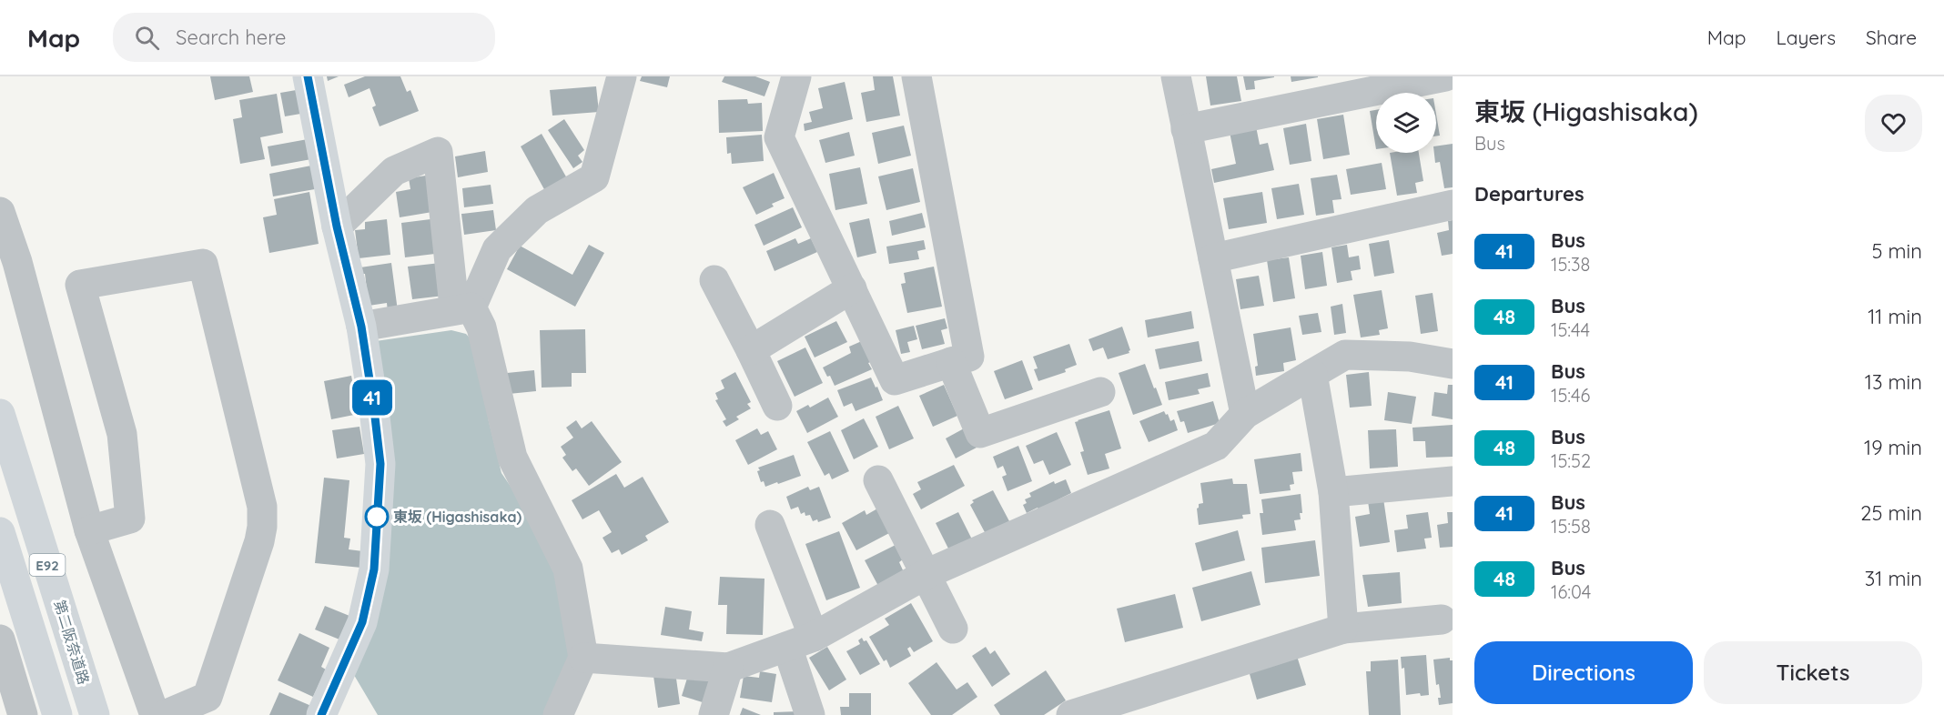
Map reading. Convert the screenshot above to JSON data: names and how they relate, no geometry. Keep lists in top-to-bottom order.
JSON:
{
  "streets": {
    "highway": ["E92", "第二阪奈道路"]
  },
  "places": ["東坂 (Higashisaka)"],
  "lines": ["bus line 41"],
  "page": {
    "header": "Map",
    "search": "Search here",
    "nav": ["Map", "Layers", "Share"],
    "on_map": "41",
    "heading": [
      ["東坂 (Higashisaka)", "Bus"],
      "Departures"
    ],
    "list": [
      {
        "mark": "41",
        "name": "Bus",
        "note": "15:38",
        "value": "5 min"
      },
      {
        "mark": "48",
        "name": "Bus",
        "note": "15:44",
        "value": "11 min"
      },
      {
        "mark": "41",
        "name": "Bus",
        "note": "15:46",
        "value": "13 min"
      },
      {
        "mark": "48",
        "name": "Bus",
        "note": "15:52",
        "value": "19 min"
      },
      {
        "mark": "41",
        "name": "Bus",
        "note": "15:58",
        "value": "25 min"
      },
      {
        "mark": "48",
        "name": "Bus",
        "note": "16:04",
        "value": "31 min"
      }
    ],
    "buttons": ["Directions", "Tickets"]
  }
}
